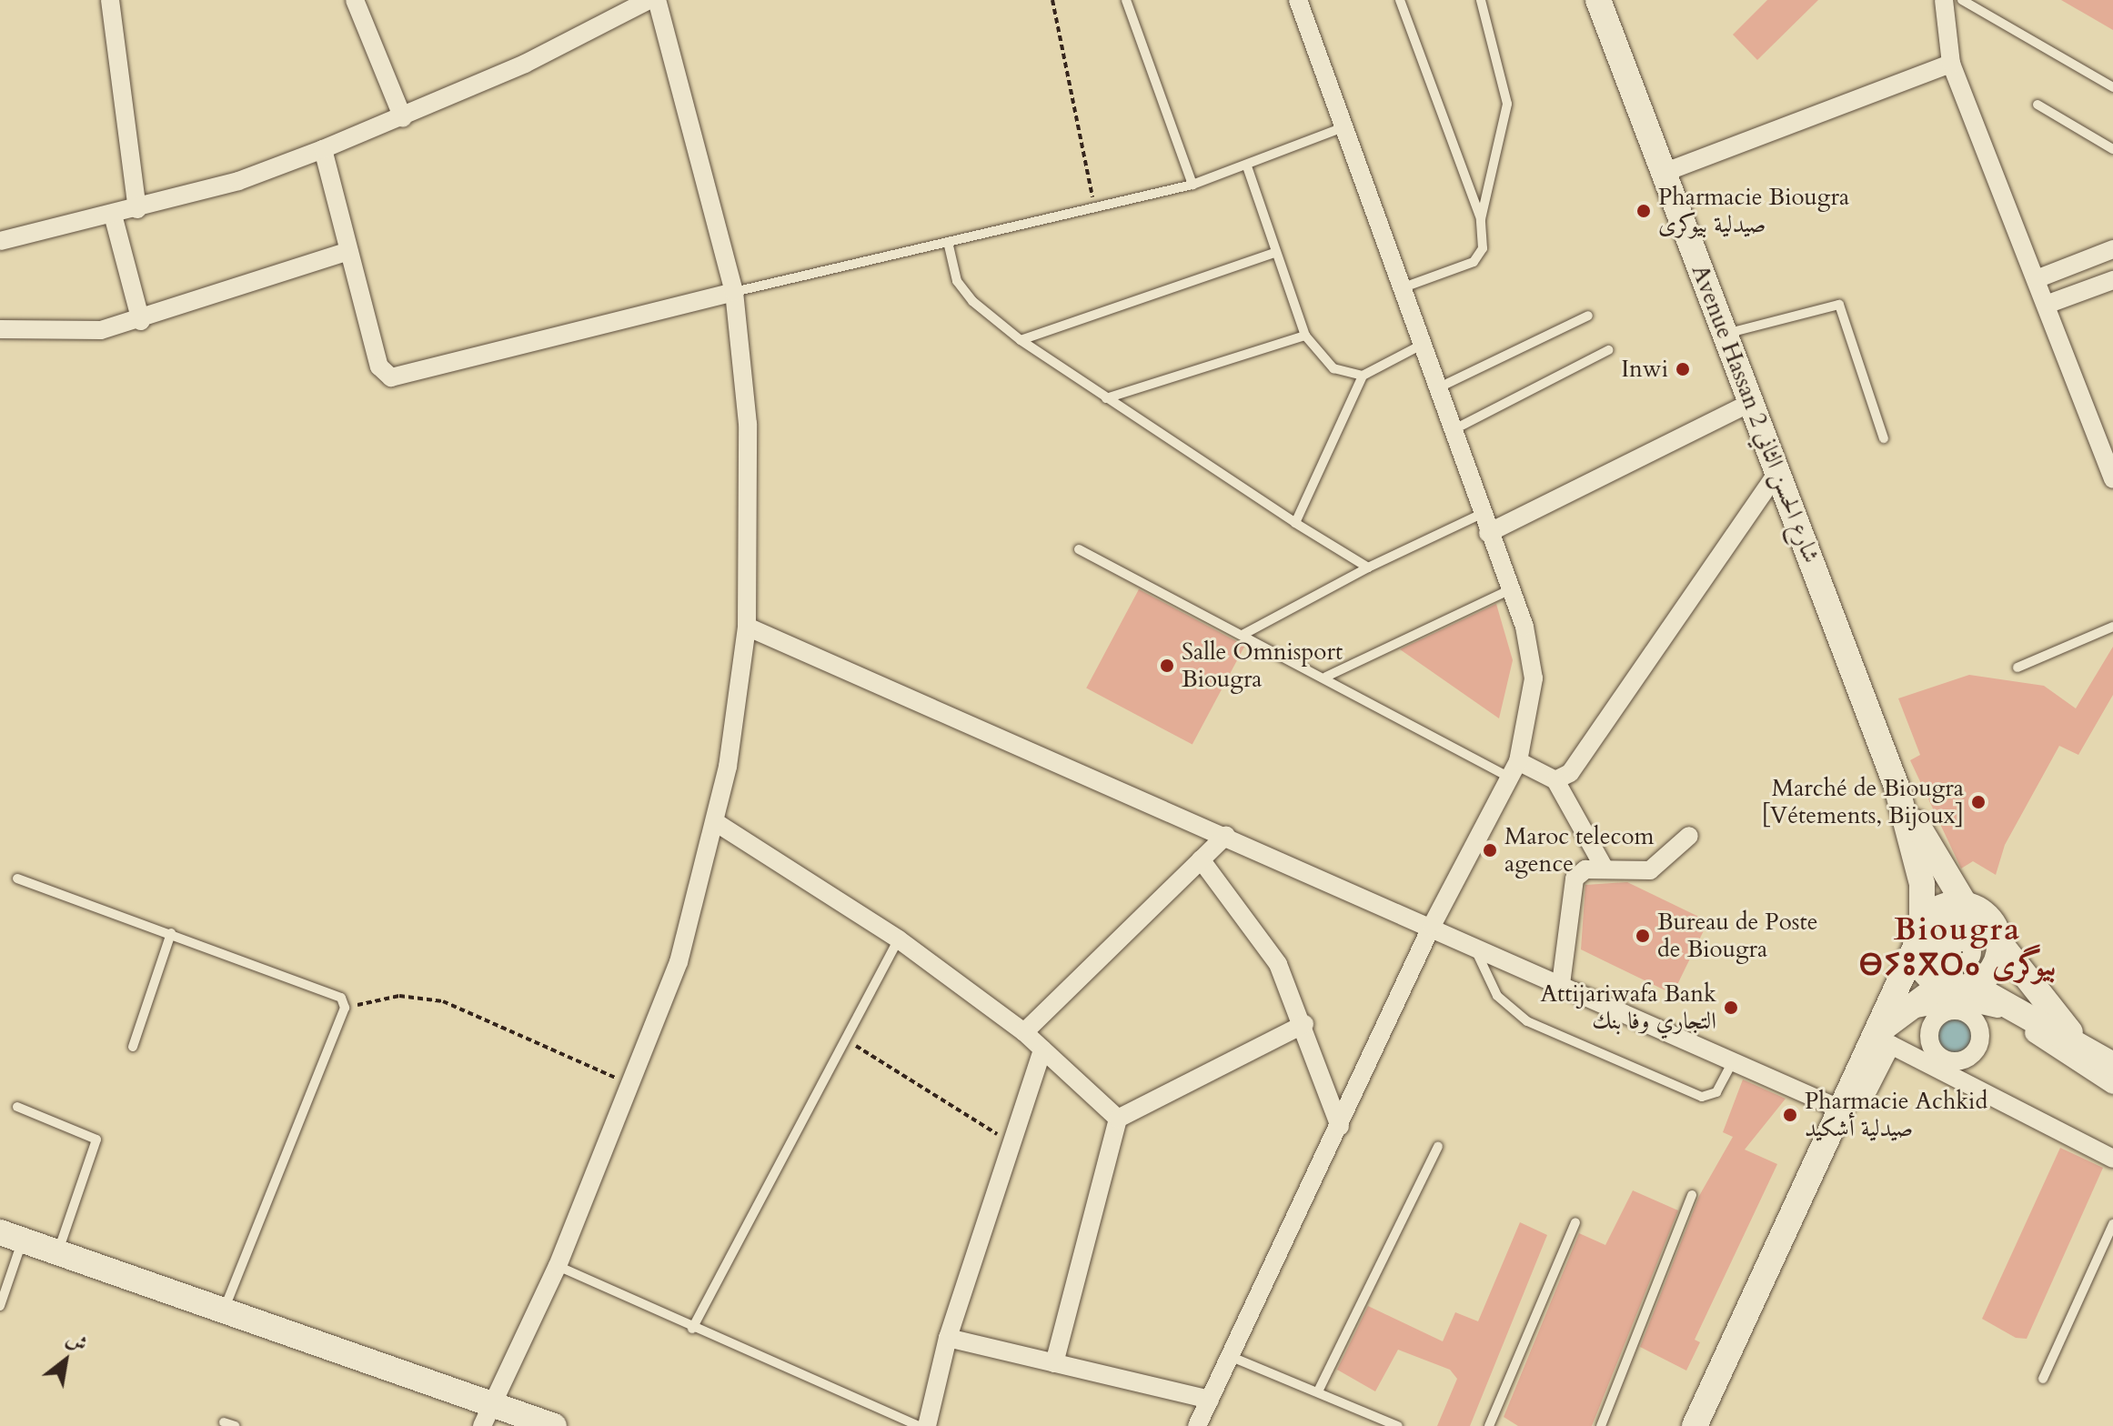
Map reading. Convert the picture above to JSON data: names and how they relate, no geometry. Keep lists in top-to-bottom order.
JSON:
{
  "streets": {
    "main road": ["Avenue Hassan 2 شارع الحسن الثاني"]
  },
  "districts": ["Biougra ⴱⵢⵓⴳⵔⴰ بيوگرى"],
  "places": [
    "Pharmacie Biougra صيدلية بيوكرى",
    "Inwi",
    "Salle Omnisport Biougra",
    "Marché de Biougra [Vétements, Bijoux]",
    "Maroc telecom agence",
    "Bureau de Poste de Biougra",
    "Attijariwafa Bank التجاري وفا بنك",
    "Pharmacie Achkid صيدلية أشكيد"
  ],
  "north": "top right"
}
